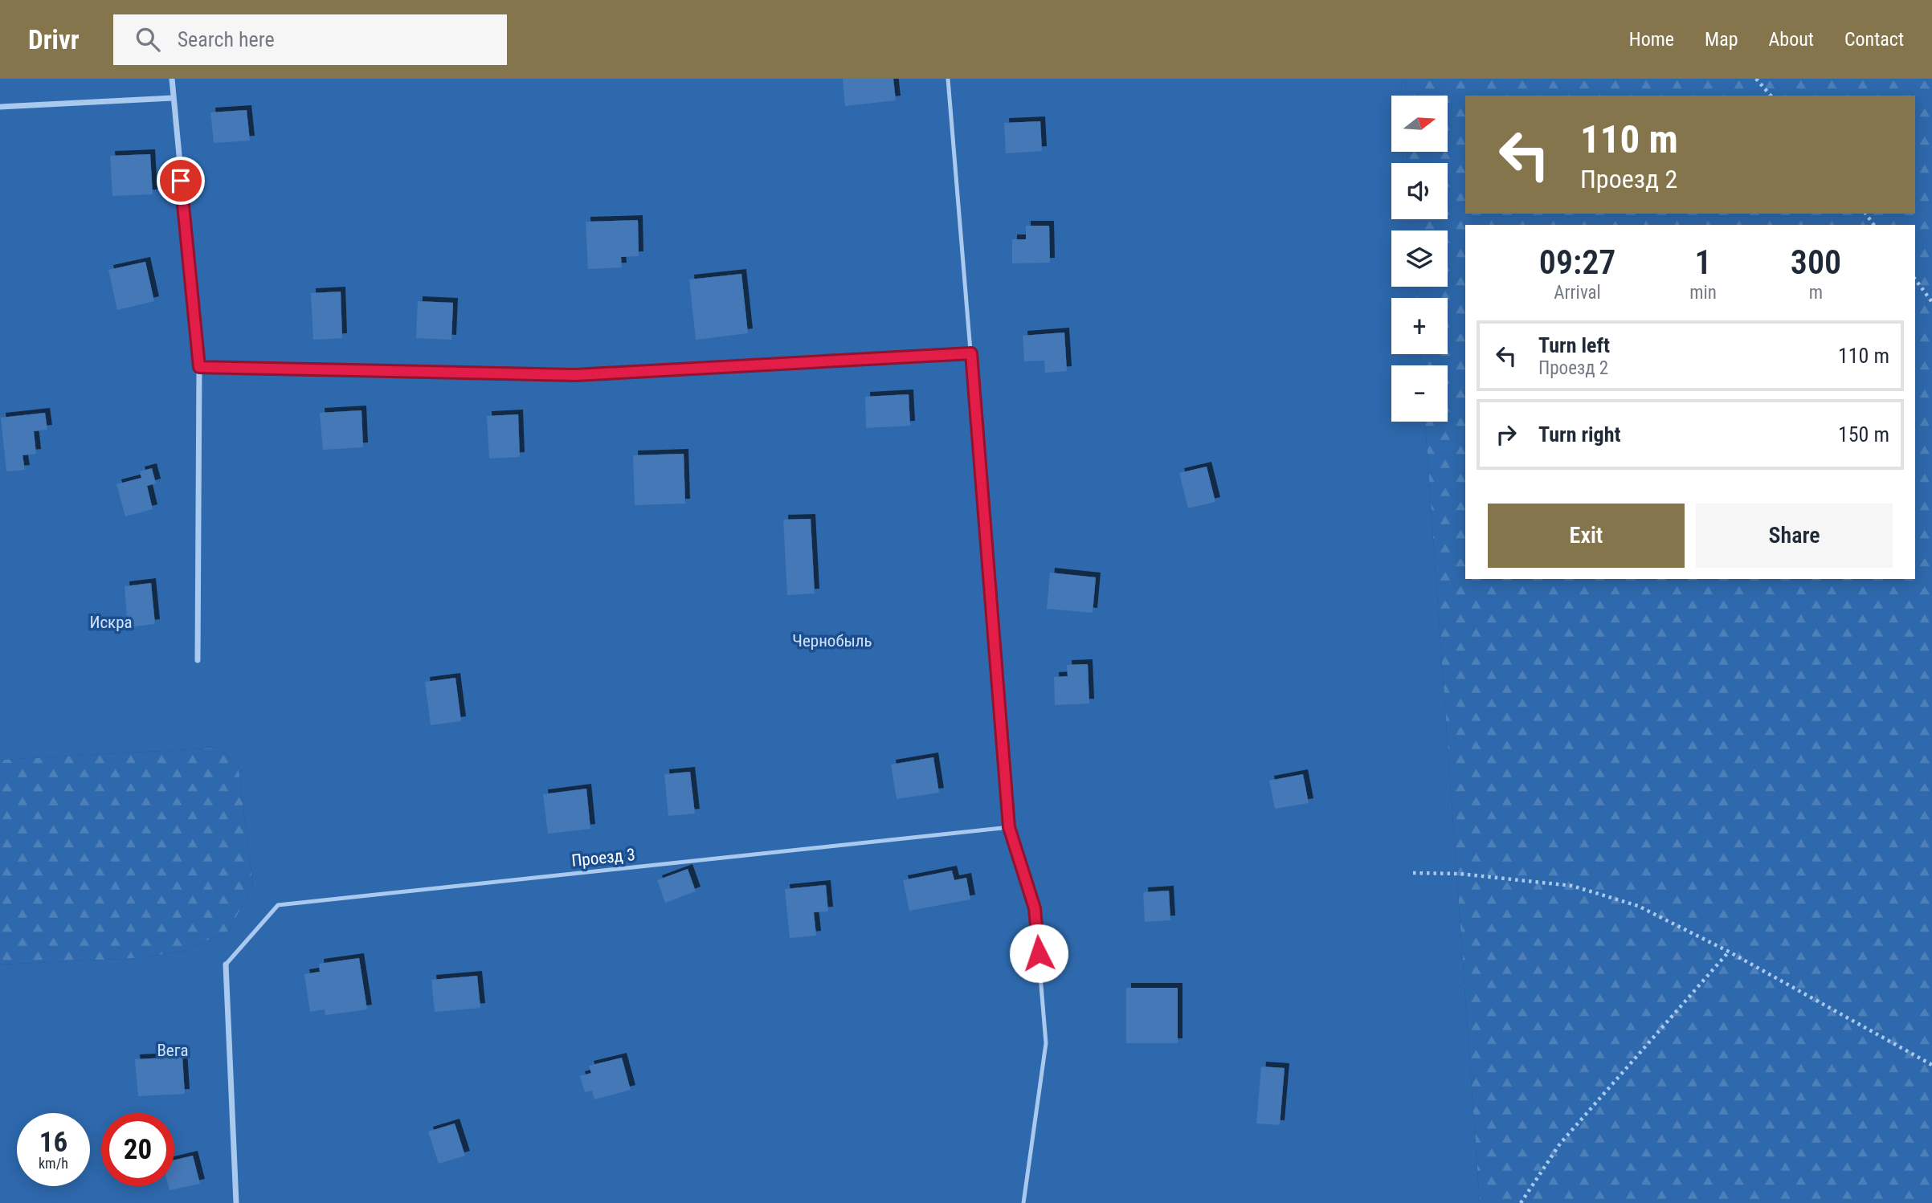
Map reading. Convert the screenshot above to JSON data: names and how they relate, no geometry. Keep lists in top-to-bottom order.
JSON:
{
  "streets": {
    "lane": ["Проезд 3"]
  },
  "parks": ["Искра", "Чернобыль", "Вега"],
  "north": "right",
  "page": {
    "header": "Drivr",
    "search": "Search here",
    "nav": [
      "Home",
      "Map",
      "About",
      "Contact"
    ],
    "map_buttons": ["+", "−"],
    "turn": ["110 m", "Проезд 2"],
    "eta": [
      "09:27",
      "Arrival",
      "1",
      "min",
      "300",
      "m"
    ],
    "list": [
      {
        "name": "Turn left",
        "note": "Проезд 2",
        "value": "110 m"
      },
      {
        "name": "Turn right",
        "value": "150 m"
      }
    ],
    "buttons": ["Exit", "Share"],
    "speed": "16 km/h",
    "limit": "20"
  }
}
